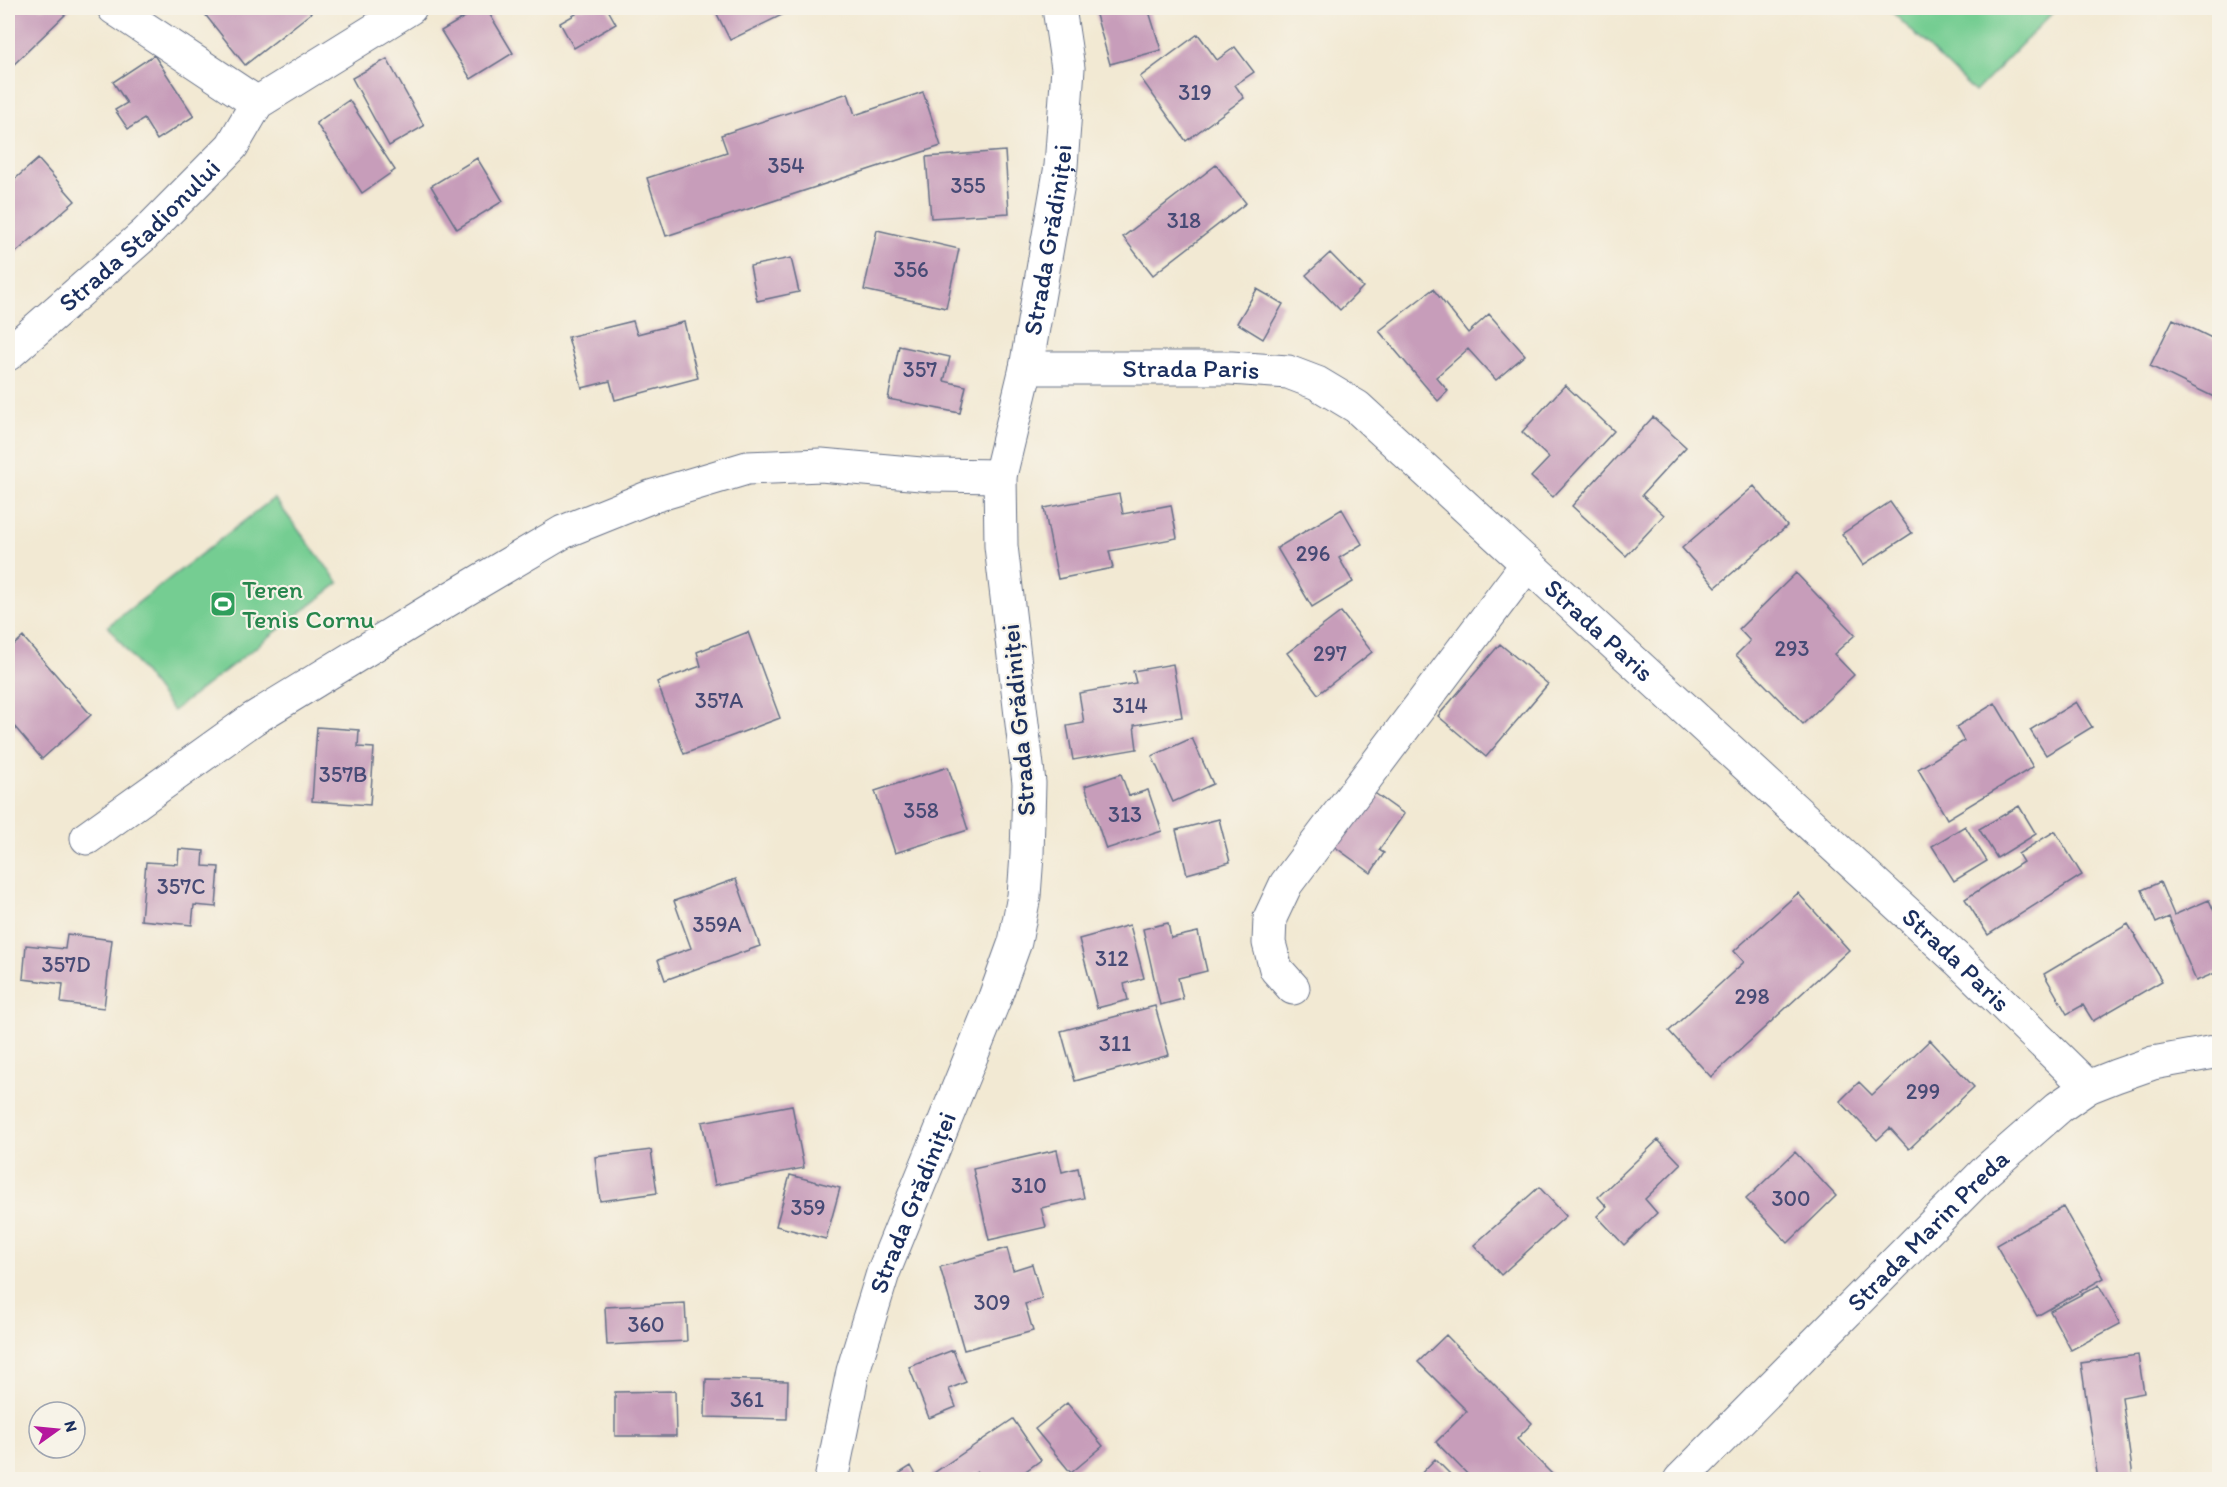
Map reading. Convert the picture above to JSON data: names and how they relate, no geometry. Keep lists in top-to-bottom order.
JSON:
{
  "streets": {
    "street": [
      "Strada Stadionului",
      "Strada Grădiniței",
      "Strada Paris",
      "Strada Marin Preda"
    ]
  },
  "crossings": [
    ["Strada Grădiniței", "Strada Paris"],
    ["Strada Paris", "Strada Marin Preda"]
  ],
  "places": {
    "sports": ["Teren Tenis Cornu"]
  },
  "house_numbers": [
    "319",
    "354",
    "355",
    "318",
    "356",
    "357",
    "296",
    "293",
    "297",
    "357A",
    "314",
    "357B",
    "358",
    "313",
    "357C",
    "359A",
    "312",
    "357D",
    "298",
    "311",
    "299",
    "310",
    "300",
    "359",
    "309",
    "360",
    "361"
  ],
  "north": "right"
}
